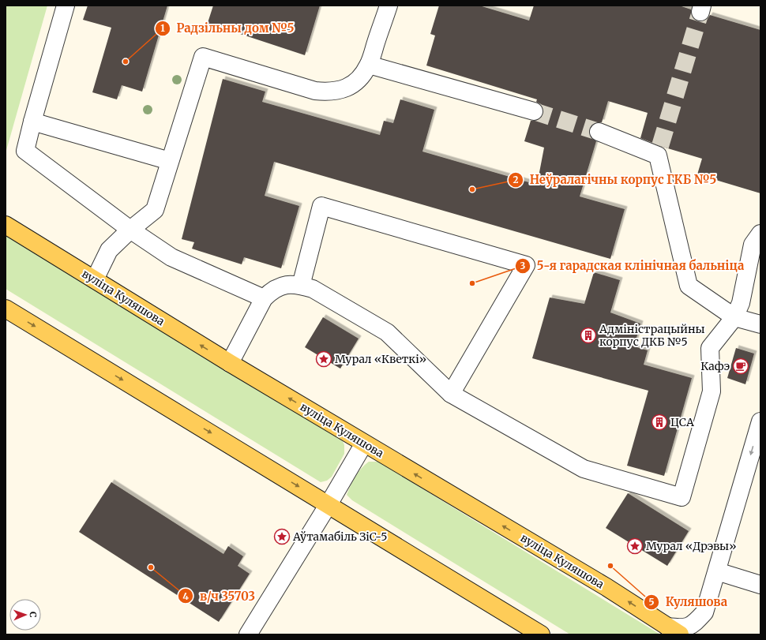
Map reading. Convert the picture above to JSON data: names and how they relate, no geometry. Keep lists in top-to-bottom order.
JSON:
{
  "streets": {
    "main road": ["вуліца Куляшова"]
  },
  "places": {
    "other": [
      "Радзільны дом №5",
      "Неўралагічны корпус ГКБ №5",
      "5-я гарадская клінічная бальніца",
      "Куляшова",
      "в/ч 35703"
    ],
    "building": ["Адміністрацыйны корпус ДКБ №5", "ЦСА"],
    "place": ["Мурал «Кветкі»", "Аўтамабіль ЗіС-5", "Мурал «Дрэвы»"],
    "cafe": ["Кафэ"]
  },
  "north": "right"
}
